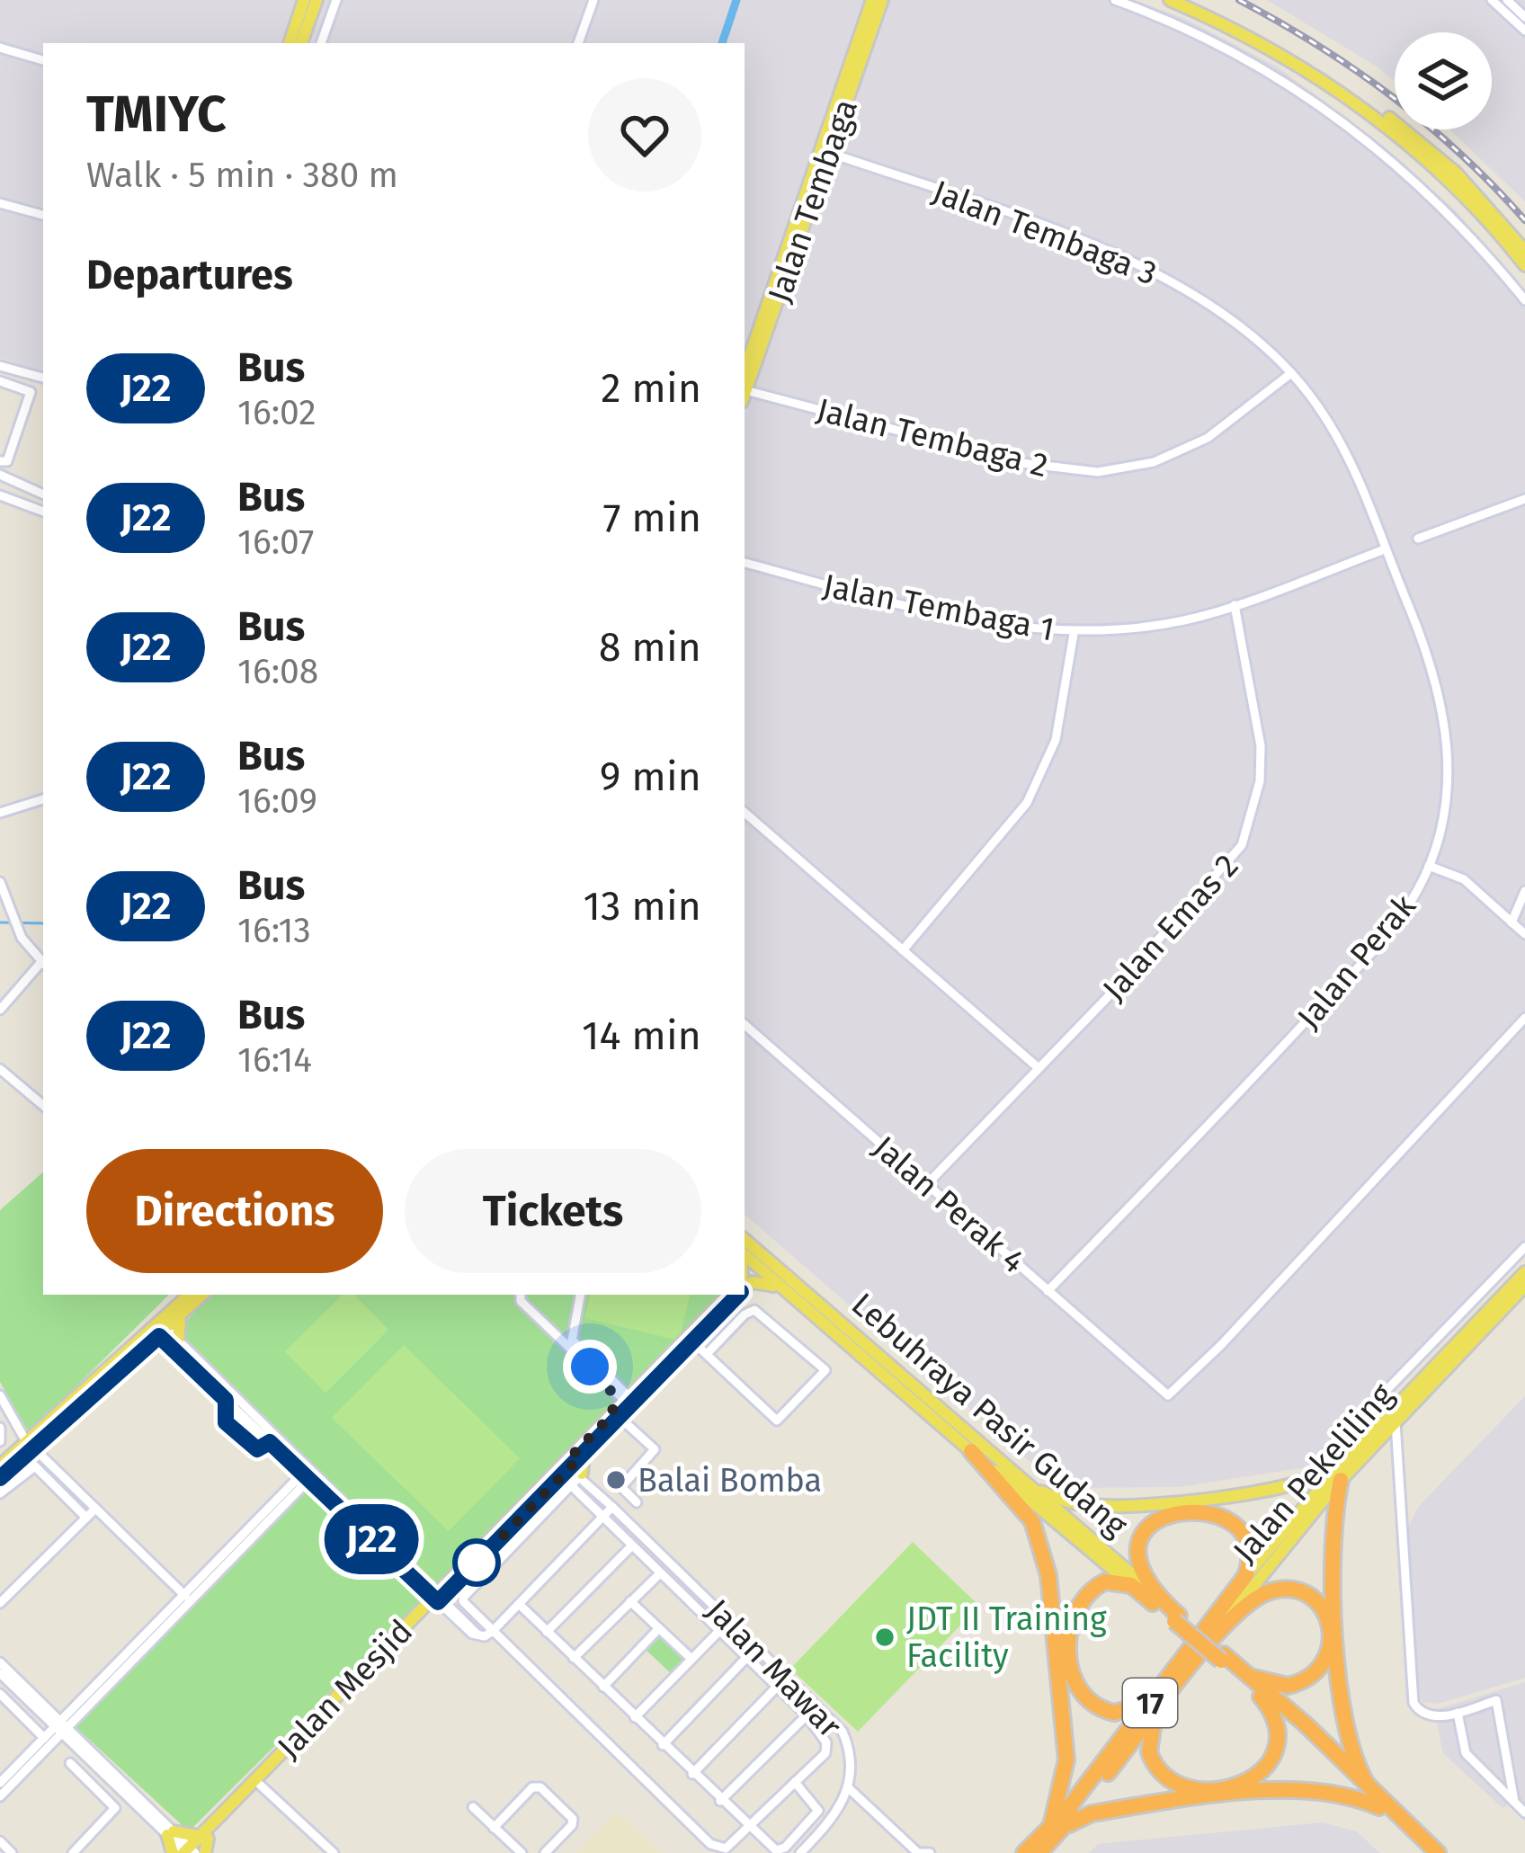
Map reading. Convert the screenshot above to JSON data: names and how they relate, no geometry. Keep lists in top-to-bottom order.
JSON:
{
  "streets": {
    "highway": ["Lebuhraya Pasir Gudang", "Jalan Pekeliling", "17"],
    "main road": ["Jalan Tembaga", "Jalan Mesjid"],
    "street": [
      "Jalan Tembaga 3",
      "Jalan Tembaga 2",
      "Jalan Tembaga 1",
      "Jalan Emas 2",
      "Jalan Perak",
      "Jalan Perak 4",
      "Jalan Mawar"
    ]
  },
  "crossings": [
    ["Jalan Tembaga", "Jalan Tembaga 3"],
    ["Jalan Tembaga 3", "Jalan Tembaga 2"],
    ["Jalan Tembaga 3", "Jalan Tembaga 1"],
    ["Jalan Tembaga 3", "Jalan Perak"],
    ["Jalan Tembaga 1", "Jalan Emas 2"],
    ["Jalan Tembaga 1", "Jalan Perak"],
    ["Jalan Emas 2", "Jalan Perak 4"],
    ["Jalan Perak", "Jalan Perak 4"],
    ["Lebuhraya Pasir Gudang", "Jalan Mesjid"],
    ["Lebuhraya Pasir Gudang", "17"],
    ["Jalan Pekeliling", "17"],
    ["Jalan Mawar", "Jalan Mesjid"]
  ],
  "places": ["Balai Bomba", "JDT II Training Facility"],
  "lines": ["bus line J22"],
  "page": {
    "on_map": "J22",
    "heading": [
      ["TMIYC", "Walk · 5 min · 380 m"],
      "Departures"
    ],
    "list": [
      {
        "mark": "J22",
        "name": "Bus",
        "note": "16:02",
        "value": "2 min"
      },
      {
        "mark": "J22",
        "name": "Bus",
        "note": "16:07",
        "value": "7 min"
      },
      {
        "mark": "J22",
        "name": "Bus",
        "note": "16:08",
        "value": "8 min"
      },
      {
        "mark": "J22",
        "name": "Bus",
        "note": "16:09",
        "value": "9 min"
      },
      {
        "mark": "J22",
        "name": "Bus",
        "note": "16:13",
        "value": "13 min"
      },
      {
        "mark": "J22",
        "name": "Bus",
        "note": "16:14",
        "value": "14 min"
      }
    ],
    "buttons": ["Directions", "Tickets"]
  }
}
